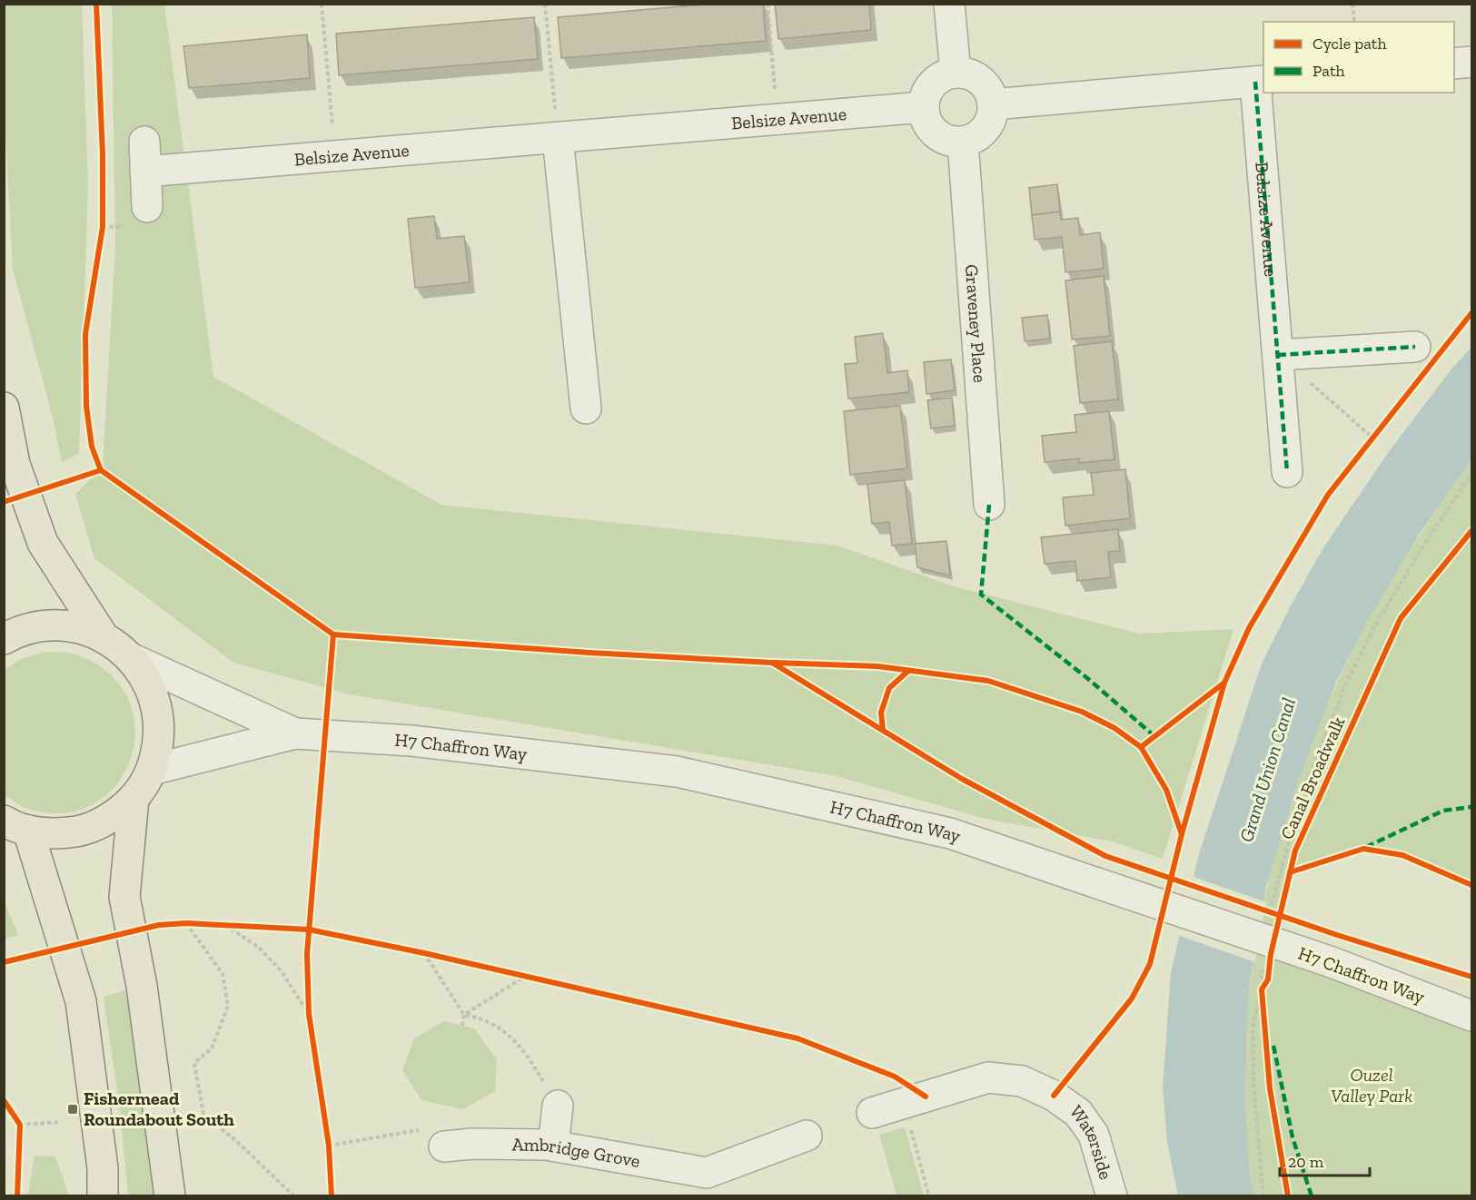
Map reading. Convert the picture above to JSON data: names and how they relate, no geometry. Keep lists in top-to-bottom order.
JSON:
{
  "streets": {
    "street": [
      "Belsize Avenue",
      "Graveney Place",
      "H7 Chaffron Way",
      "Waterside",
      "Ambridge Grove"
    ],
    "cycle path": ["Canal Broadwalk"]
  },
  "crossings": [
    ["Belsize Avenue", "Graveney Place"]
  ],
  "water": ["Grand Union Canal"],
  "parks": ["Ouzel Valley Park"],
  "places": {
    "transit": ["Fishermead Roundabout South"]
  },
  "legend": ["Cycle path", "Path"],
  "scale_bar": "20 m"
}
